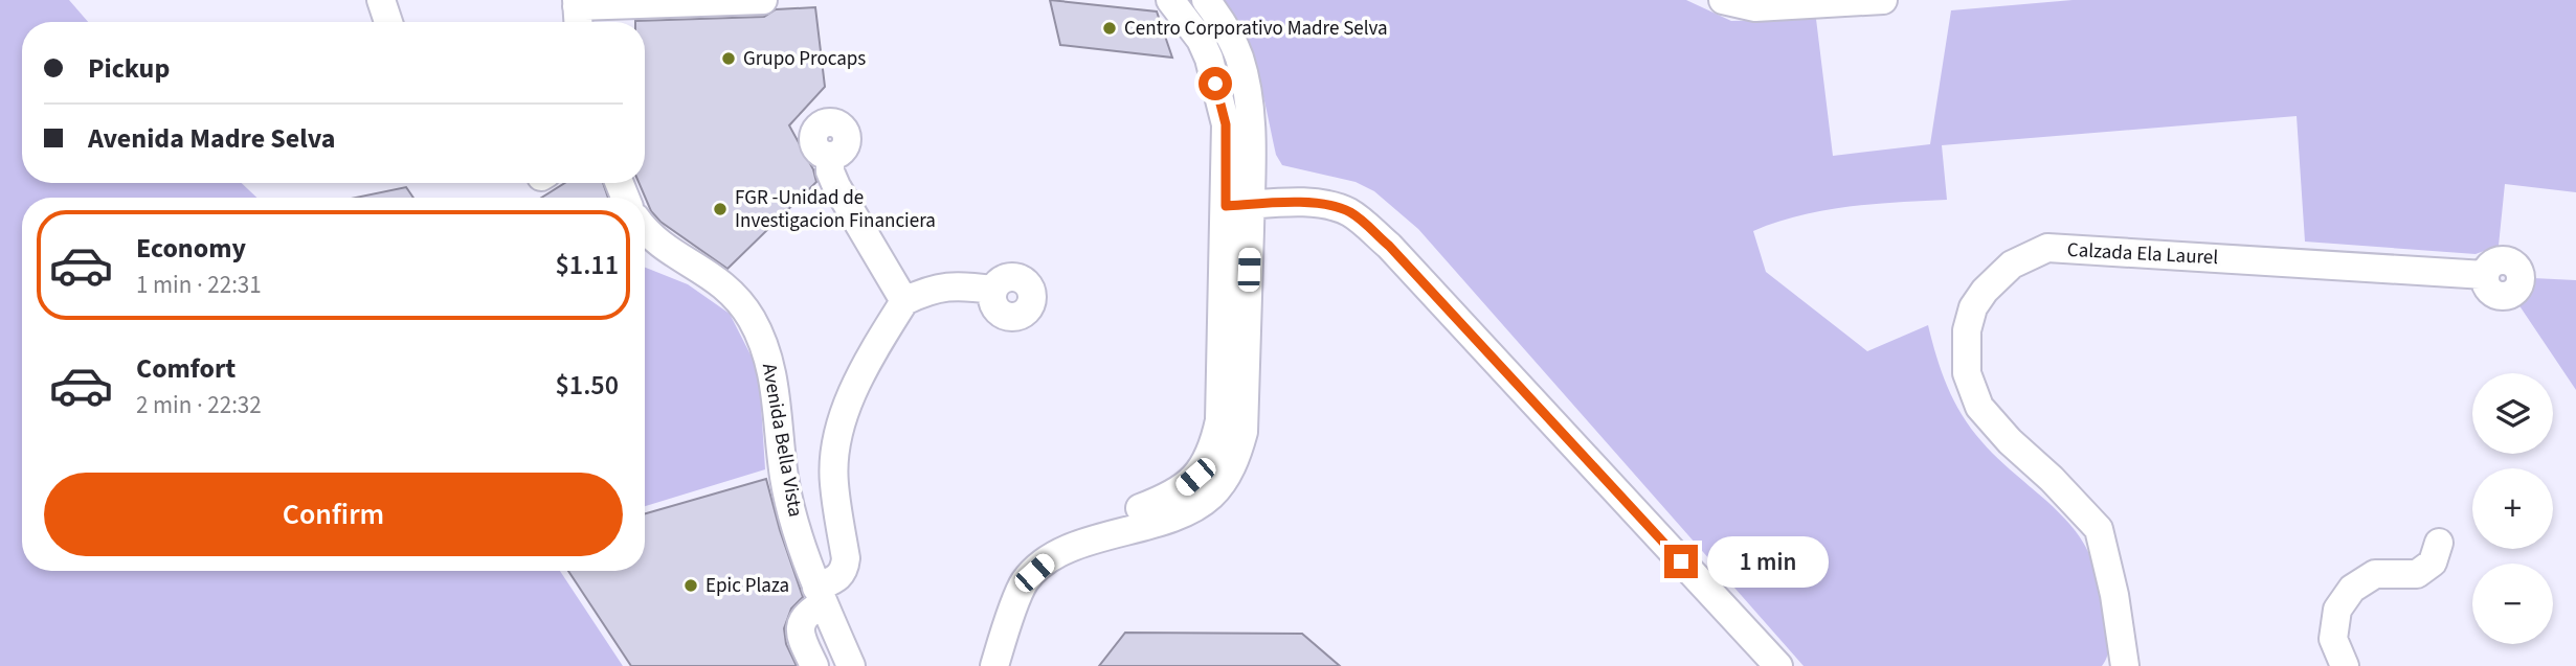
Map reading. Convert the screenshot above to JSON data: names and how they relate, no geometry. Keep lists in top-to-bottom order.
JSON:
{
  "streets": {
    "street": ["Calzada Ela Laurel", "Avenida Bella Vista"]
  },
  "places": [
    "Centro Corporativo Madre Selva",
    "Grupo Procaps",
    "FGR -Unidad de Investigacion Financiera",
    "Epic Plaza"
  ],
  "page": {
    "banner": ["Pickup", "Avenida Madre Selva"],
    "list": [
      {
        "name": "Economy",
        "note": "1 min · 22:31",
        "value": "$1.11"
      },
      {
        "name": "Comfort",
        "note": "2 min · 22:32",
        "value": "$1.50"
      }
    ],
    "map_buttons": ["+", "−"],
    "buttons": "Confirm",
    "bubble": "1 min"
  }
}
